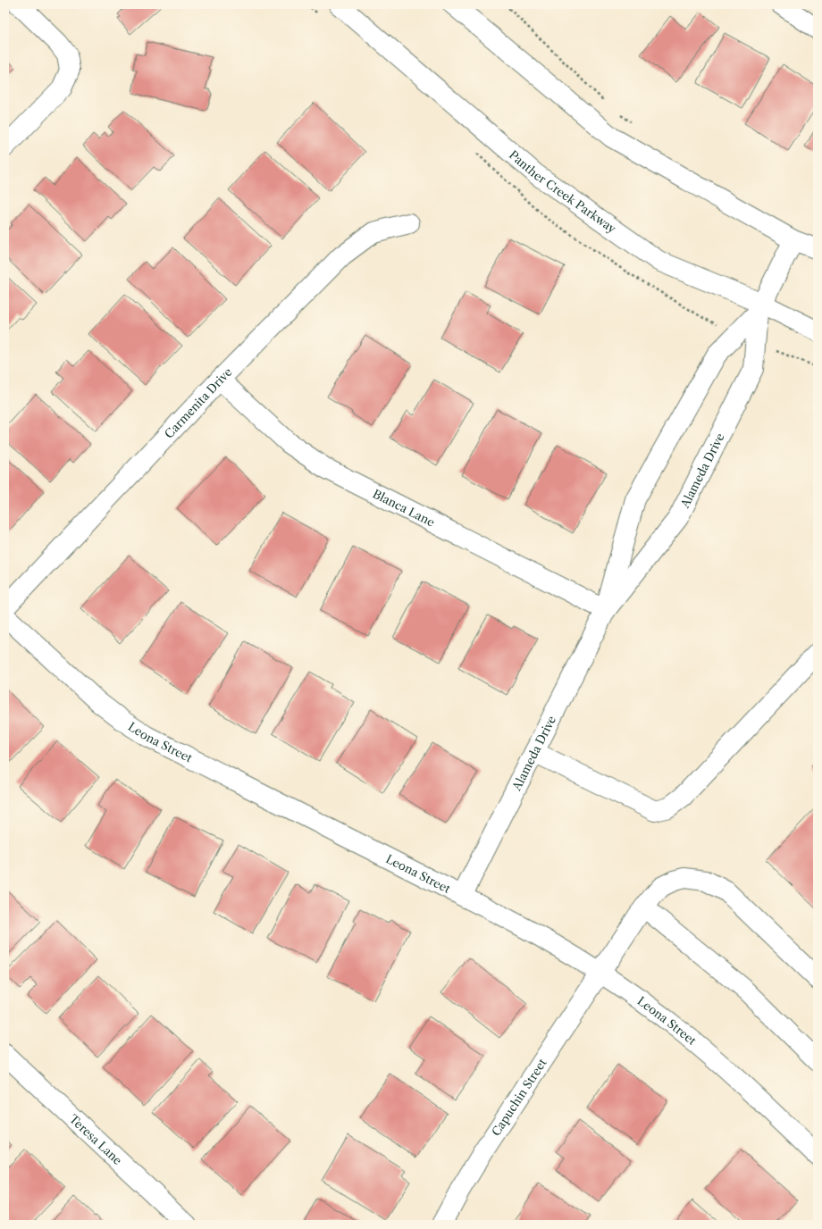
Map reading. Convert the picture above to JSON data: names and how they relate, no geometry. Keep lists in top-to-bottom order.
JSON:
{
  "streets": {
    "street": [
      "Panther Creek Parkway",
      "Carmenita Drive",
      "Alameda Drive",
      "Blanca Lane",
      "Leona Street",
      "Capuchin Street",
      "Teresa Lane"
    ]
  },
  "crossings": [
    ["Panther Creek Parkway", "Alameda Drive"],
    ["Carmenita Drive", "Blanca Lane"],
    ["Alameda Drive", "Blanca Lane"],
    ["Alameda Drive", "Leona Street"],
    ["Leona Street", "Capuchin Street"]
  ]
}
